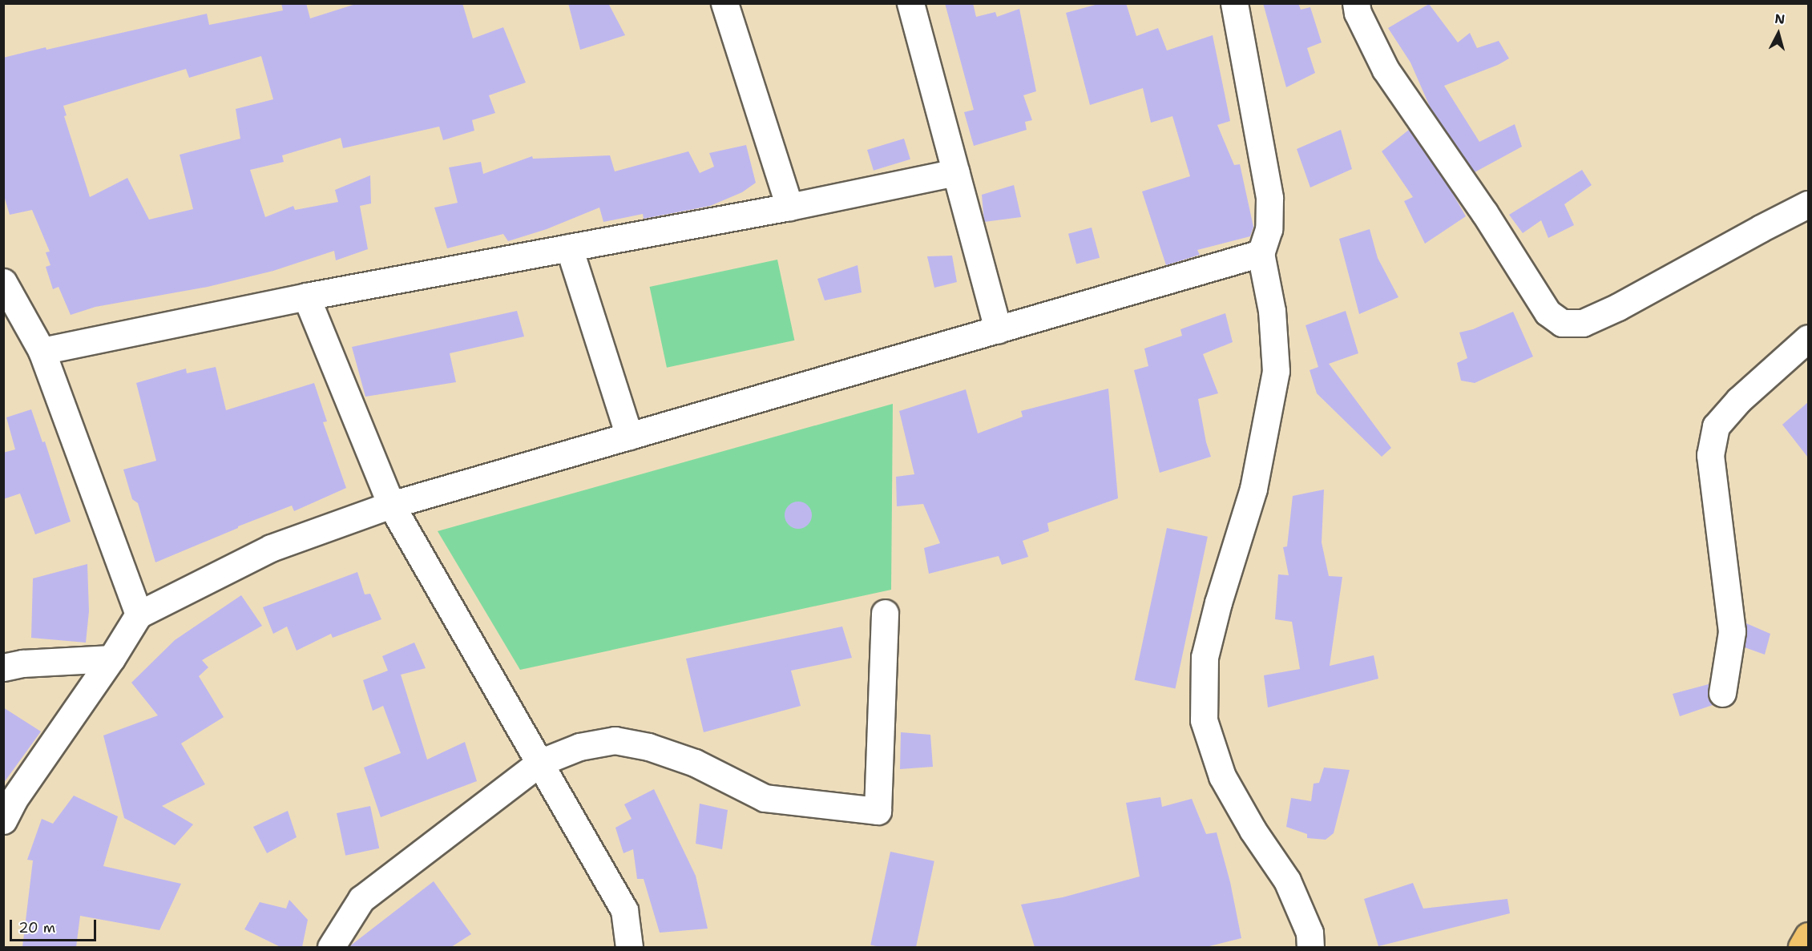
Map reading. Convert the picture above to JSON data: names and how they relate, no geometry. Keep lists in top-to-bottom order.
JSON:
{
  "scale_bar": "20 m",
  "north": "top"
}
